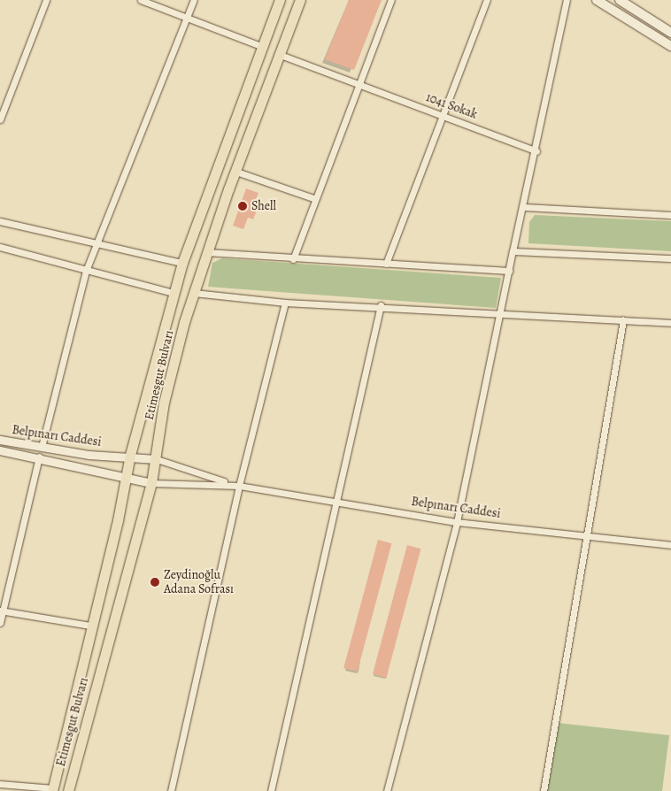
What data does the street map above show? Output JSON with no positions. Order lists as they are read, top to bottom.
{
  "streets": {
    "main road": ["Etimesgut Bulvarı"],
    "street": ["1041 Sokak", "Belpınarı Caddesi"]
  },
  "crossings": [
    ["1041 Sokak", "Etimesgut Bulvarı"],
    ["Etimesgut Bulvarı", "Belpınarı Caddesi"]
  ],
  "places": ["Shell", "Zeydinoğlu Adana Sofrası"]
}
